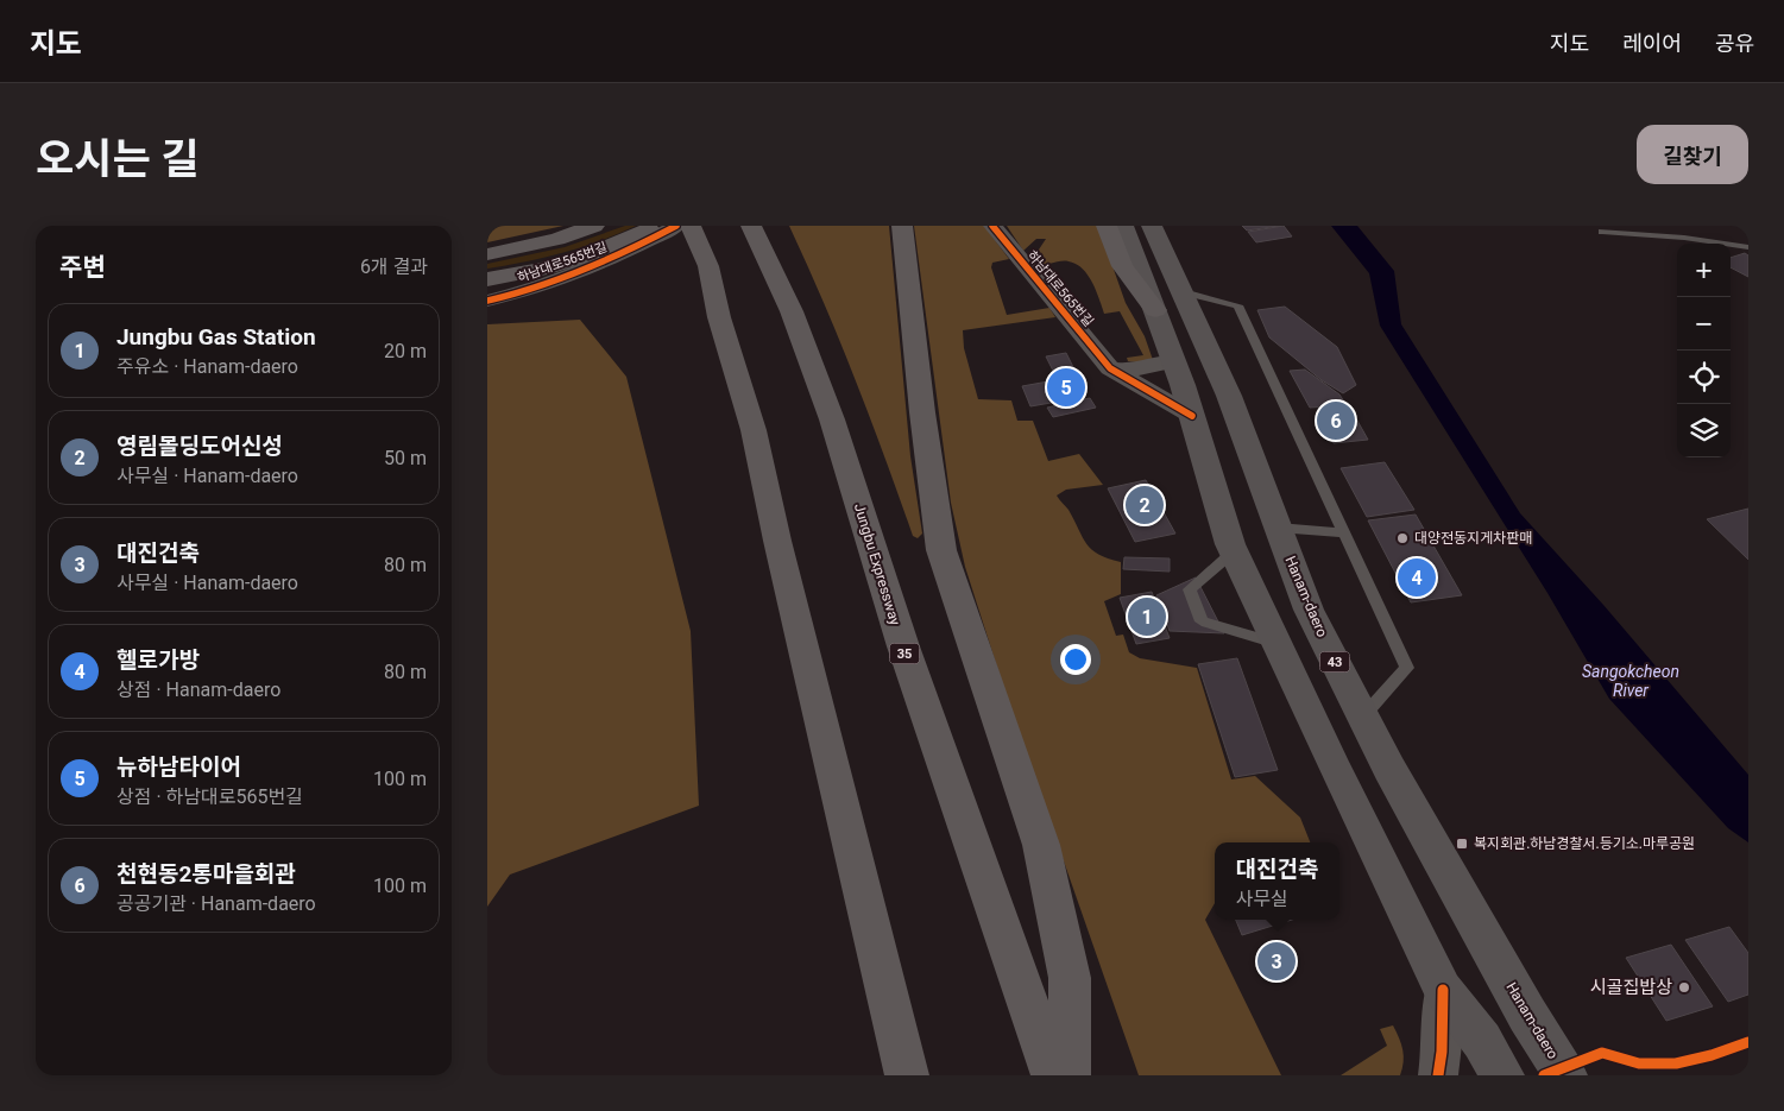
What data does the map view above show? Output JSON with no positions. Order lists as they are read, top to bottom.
{
  "streets": {
    "highway": ["Jungbu Expressway", "35"],
    "main road": ["Hanam-daero", "43"],
    "street": ["하남대로565번길"]
  },
  "water": ["Sangokcheon River"],
  "places": {
    "other": ["대양전동지게차판매", "시골집밥상"],
    "transit": ["복지회관.하남경찰서.등기소.마루공원"]
  },
  "page": {
    "header": "지도",
    "nav": ["지도", "레이어", "공유"],
    "title": "오시는 길",
    "buttons": "길찾기",
    "heading": ["주변", "6개 결과"],
    "map_buttons": ["+", "−"],
    "list": [
      {
        "mark": "1",
        "name": "Jungbu Gas Station",
        "note": "주유소 · Hanam-daero",
        "value": "20 m"
      },
      {
        "mark": "2",
        "name": "영림몰딩도어신성",
        "note": "사무실 · Hanam-daero",
        "value": "50 m"
      },
      {
        "mark": "3",
        "name": "대진건축",
        "note": "사무실 · Hanam-daero",
        "value": "80 m"
      },
      {
        "mark": "4",
        "name": "헬로가방",
        "note": "상점 · Hanam-daero",
        "value": "80 m"
      },
      {
        "mark": "5",
        "name": "뉴하남타이어",
        "note": "상점 · 하남대로565번길",
        "value": "100 m"
      },
      {
        "mark": "6",
        "name": "천현동2통마을회관",
        "note": "공공기관 · Hanam-daero",
        "value": "100 m"
      }
    ],
    "pins": [
      "5",
      "6",
      "2",
      "4",
      "1",
      "3"
    ],
    "popup": ["대진건축", "사무실"]
  }
}
